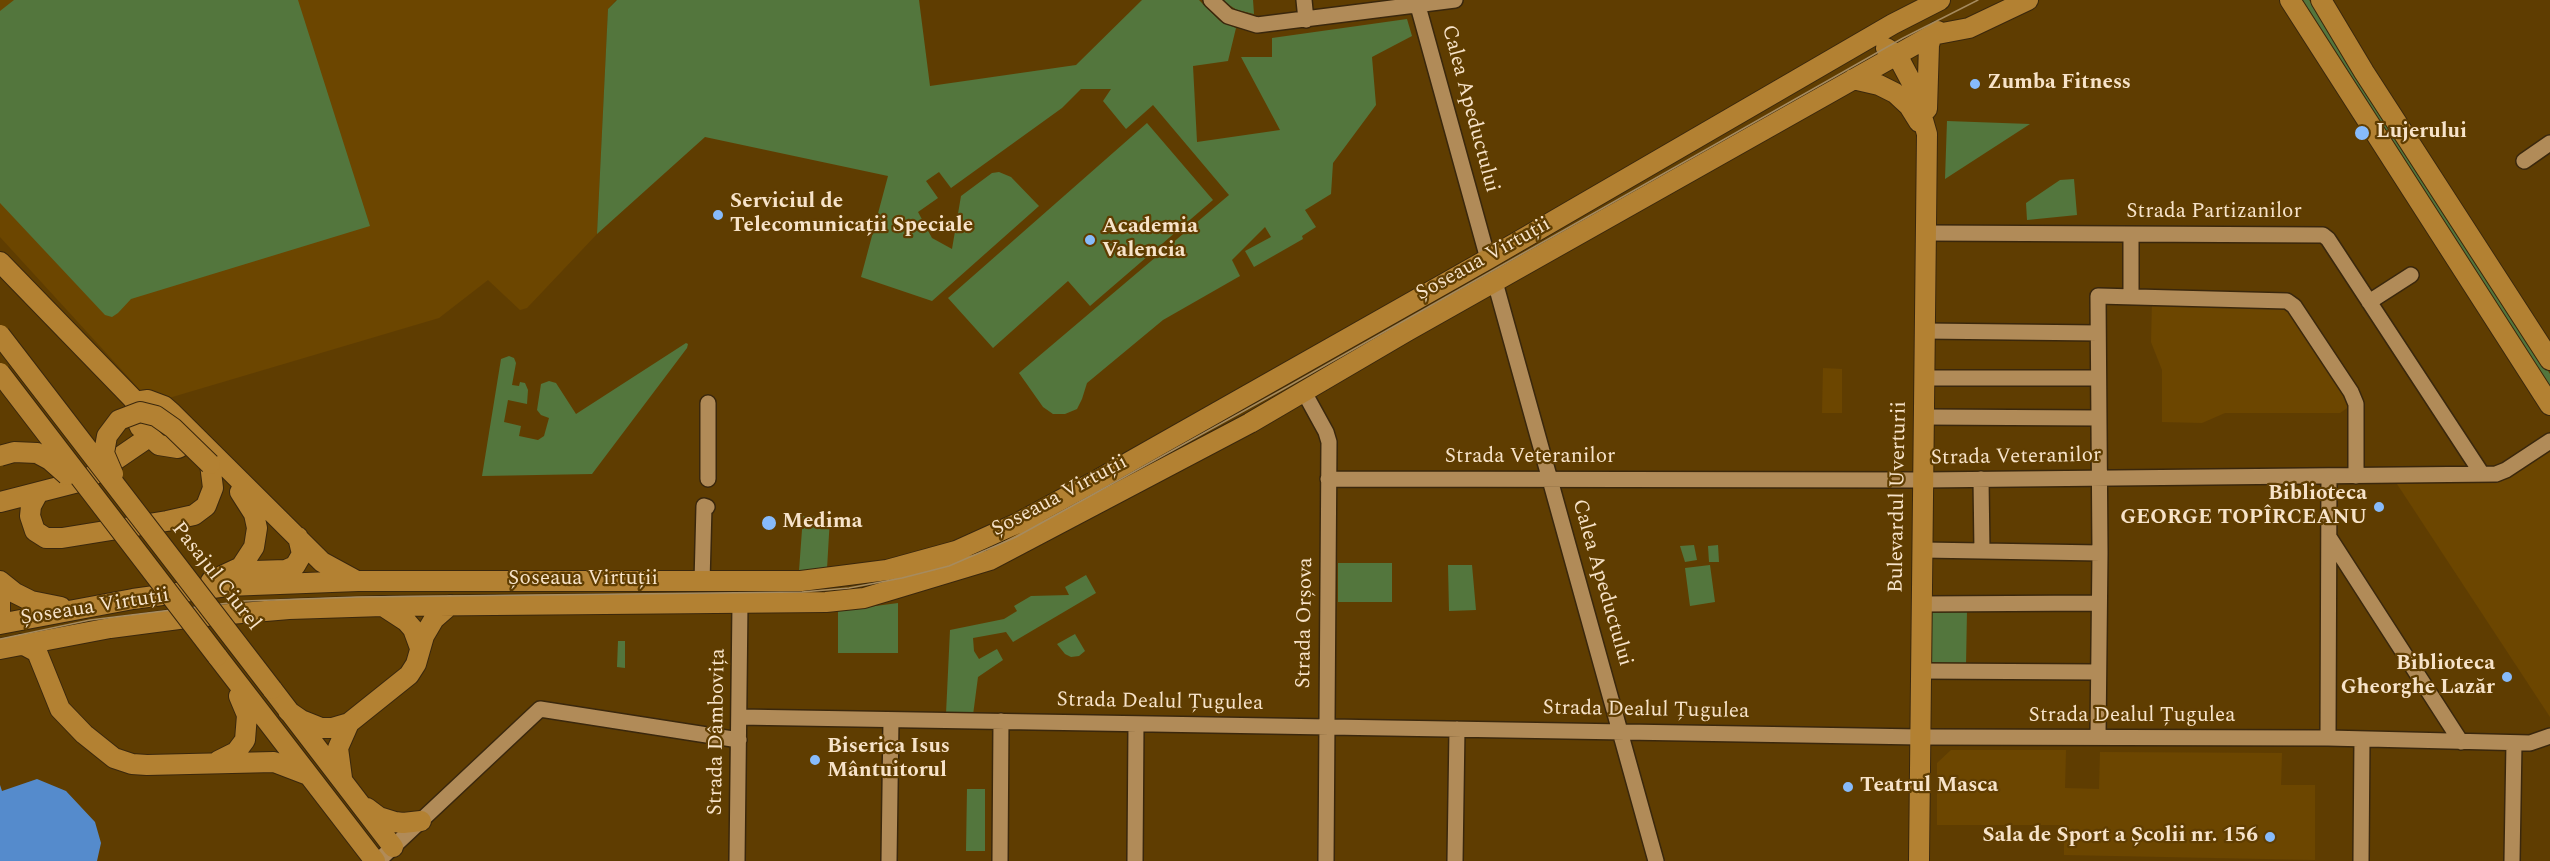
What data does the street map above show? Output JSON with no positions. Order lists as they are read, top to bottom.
{
  "streets": {
    "main road": ["Șoseaua Virtuții", "Bulevardul Uverturii", "Pasajul Ciurel"],
    "street": [
      "Calea Apeductului",
      "Strada Partizanilor",
      "Strada Veteranilor",
      "Strada Orșova",
      "Strada Dealul Țugulea",
      "Strada Dâmbovița"
    ]
  },
  "crossings": [
    ["Calea Apeductului", "Șoseaua Virtuții"],
    ["Calea Apeductului", "Strada Veteranilor"],
    ["Calea Apeductului", "Strada Dealul Țugulea"],
    ["Strada Partizanilor", "Strada Veteranilor"],
    ["Strada Partizanilor", "Bulevardul Uverturii"],
    ["Șoseaua Virtuții", "Bulevardul Uverturii"],
    ["Șoseaua Virtuții", "Strada Orșova"],
    ["Șoseaua Virtuții", "Strada Dâmbovița"],
    ["Strada Veteranilor", "Bulevardul Uverturii"],
    ["Strada Veteranilor", "Strada Orșova"],
    ["Bulevardul Uverturii", "Strada Dealul Țugulea"],
    ["Strada Orșova", "Strada Dealul Țugulea"],
    ["Strada Dealul Țugulea", "Strada Dâmbovița"]
  ],
  "places": [
    "Zumba Fitness",
    "Lujerului",
    "Serviciul de Telecomunicații Speciale",
    "Academia Valencia",
    "Biblioteca GEORGE TOPÎRCEANU",
    "Medima",
    "Biblioteca Gheorghe Lazăr",
    "Biserica Isus Mântuitorul",
    "Teatrul Masca",
    "Sala de Sport a Școlii nr. 156"
  ]
}
